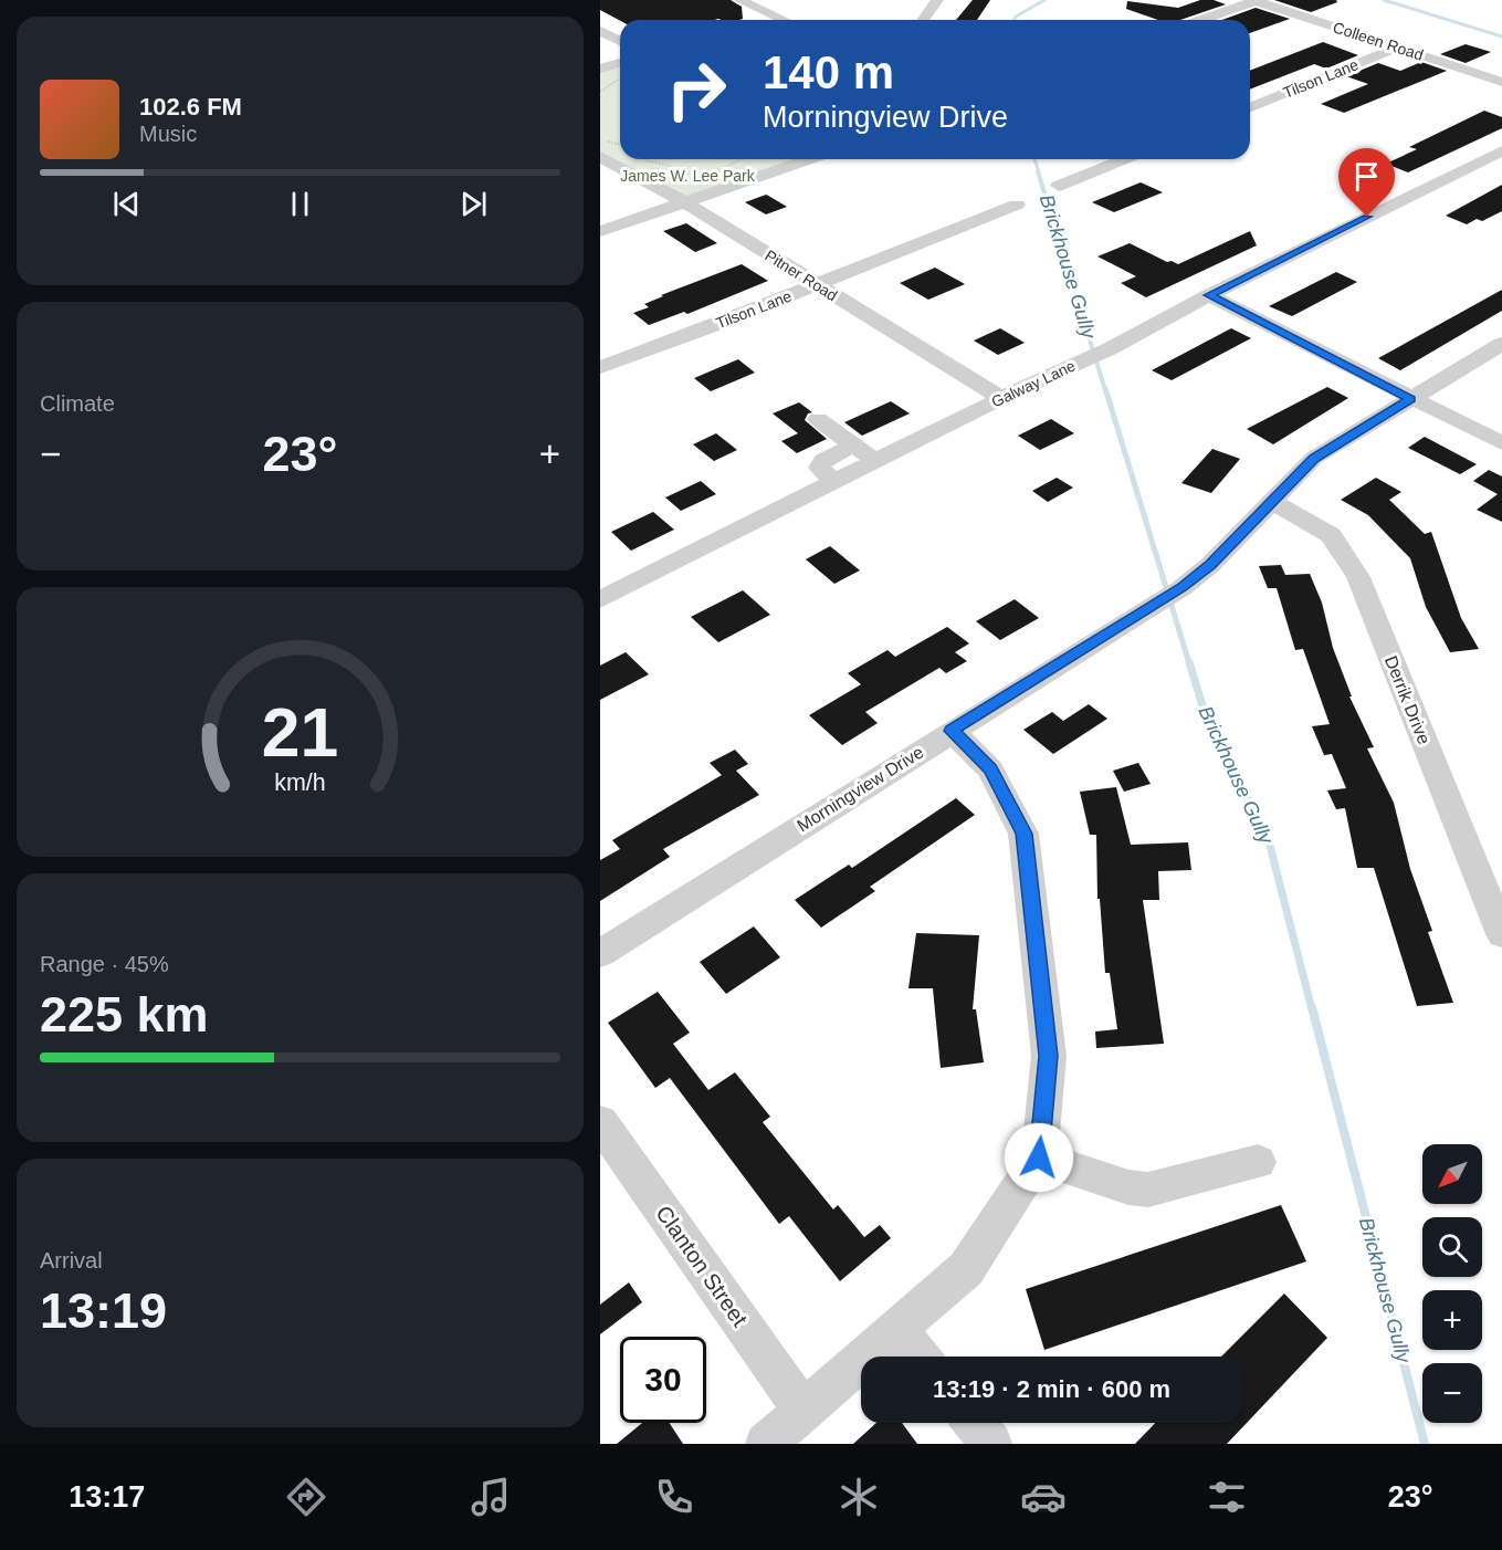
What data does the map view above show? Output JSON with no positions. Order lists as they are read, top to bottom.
{
  "streets": {
    "street": [
      "Colleen Road",
      "Tilson Lane",
      "Pitner Road",
      "Galway Lane",
      "Derrik Drive",
      "Morningview Drive",
      "Clanton Street"
    ]
  },
  "crossings": [
    ["Colleen Road", "Tilson Lane"],
    ["Tilson Lane", "Pitner Road"],
    ["Pitner Road", "Galway Lane"],
    ["Derrik Drive", "Morningview Drive"]
  ],
  "water": ["Brickhouse Gully"],
  "parks": ["James W. Lee Park"],
  "north": "bottom left",
  "page": {
    "turn": ["140 m", "Morningview Drive"],
    "song": ["102.6 FM", "Music"],
    "tile": [
      "Climate",
      ["Range · 45%", "225 km"],
      ["Arrival", "13:19"]
    ],
    "heat": ["−", "23°", "+"],
    "map_buttons": ["+", "−"],
    "limit": "30",
    "trip": "13:19 · 2 min · 600 m",
    "tabs": ["13:17", "23°"],
    "gauge": ["21", "km/h"]
  }
}
